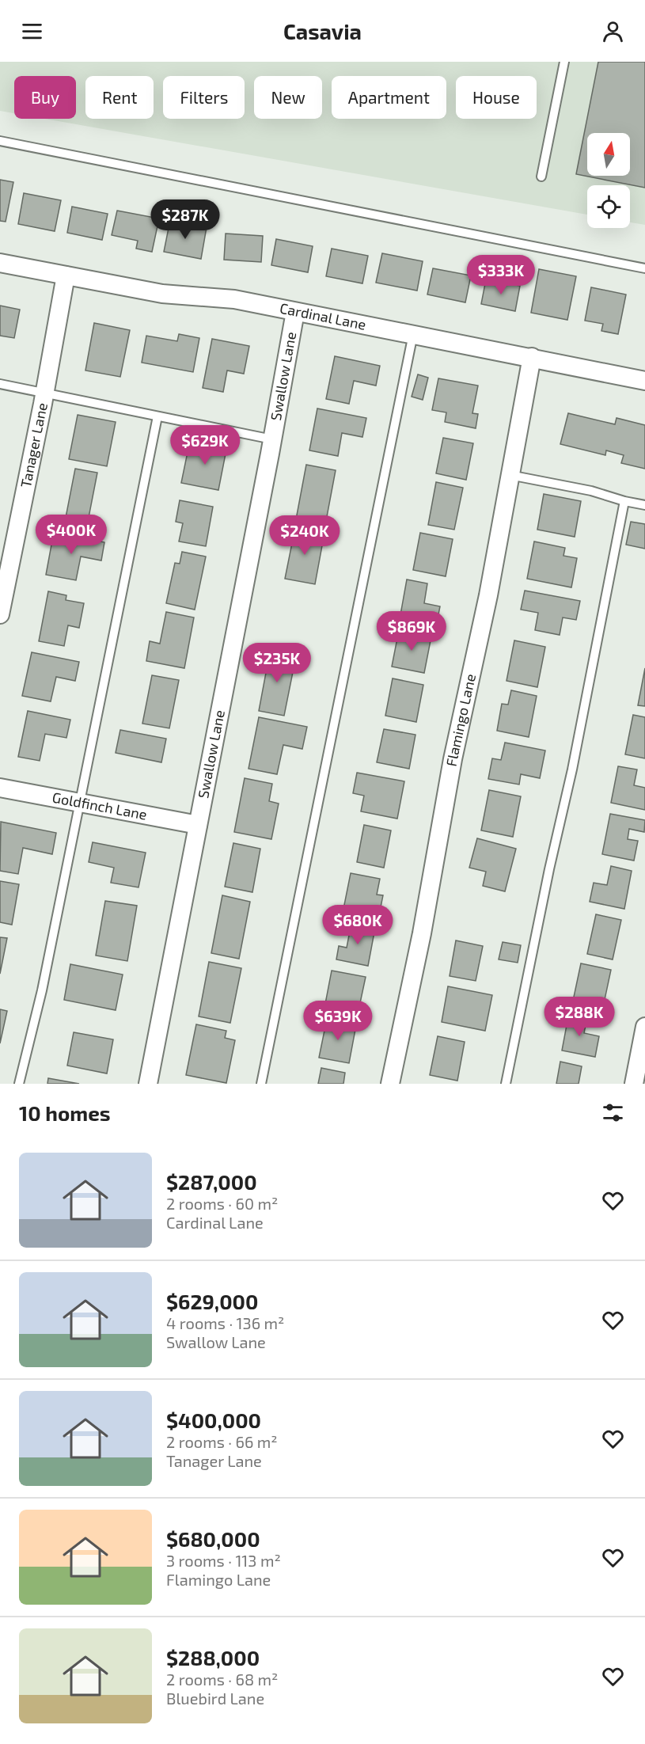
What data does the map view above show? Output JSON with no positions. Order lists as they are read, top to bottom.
{
  "streets": {
    "street": [
      "Cardinal Lane",
      "Swallow Lane",
      "Tanager Lane",
      "Flamingo Lane",
      "Goldfinch Lane"
    ]
  },
  "crossings": [
    ["Cardinal Lane", "Swallow Lane"],
    ["Cardinal Lane", "Tanager Lane"],
    ["Cardinal Lane", "Flamingo Lane"],
    ["Swallow Lane", "Goldfinch Lane"]
  ],
  "north": "top",
  "page": {
    "header": "Casavia",
    "chip": [
      "Buy",
      "Rent",
      "Filters",
      "New",
      "Apartment",
      "House"
    ],
    "price": [
      "$287K",
      "$333K",
      "$629K",
      "$400K",
      "$240K",
      "$869K",
      "$235K",
      "$680K",
      "$288K",
      "$639K"
    ],
    "heading": "10 homes",
    "list": [
      {
        "name": "$287,000",
        "note": "2 rooms · 60 m² · Cardinal Lane"
      },
      {
        "name": "$629,000",
        "note": "4 rooms · 136 m² · Swallow Lane"
      },
      {
        "name": "$400,000",
        "note": "2 rooms · 66 m² · Tanager Lane"
      },
      {
        "name": "$680,000",
        "note": "3 rooms · 113 m² · Flamingo Lane"
      },
      {
        "name": "$288,000",
        "note": "2 rooms · 68 m² · Bluebird Lane"
      }
    ]
  }
}
